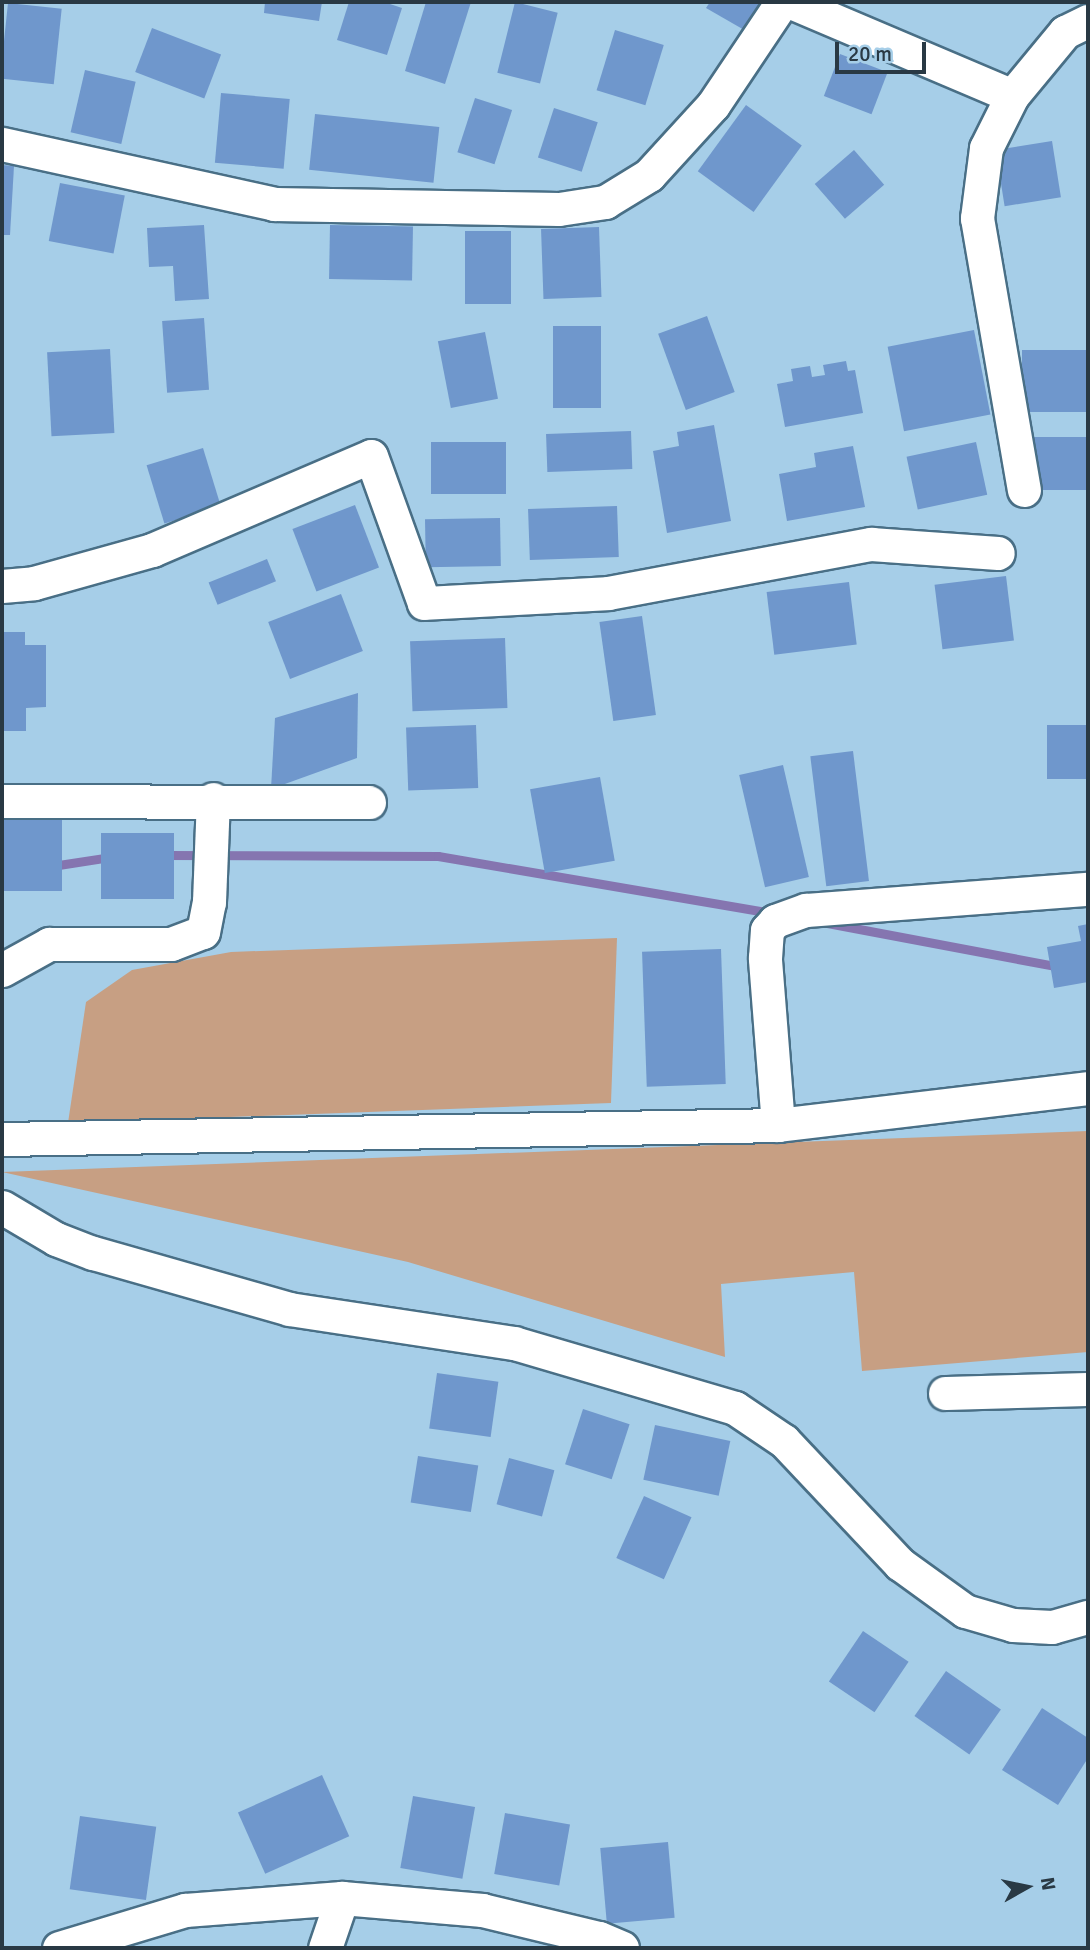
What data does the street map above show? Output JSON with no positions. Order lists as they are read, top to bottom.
{
  "scale_bar": "20 m",
  "north": "right"
}
